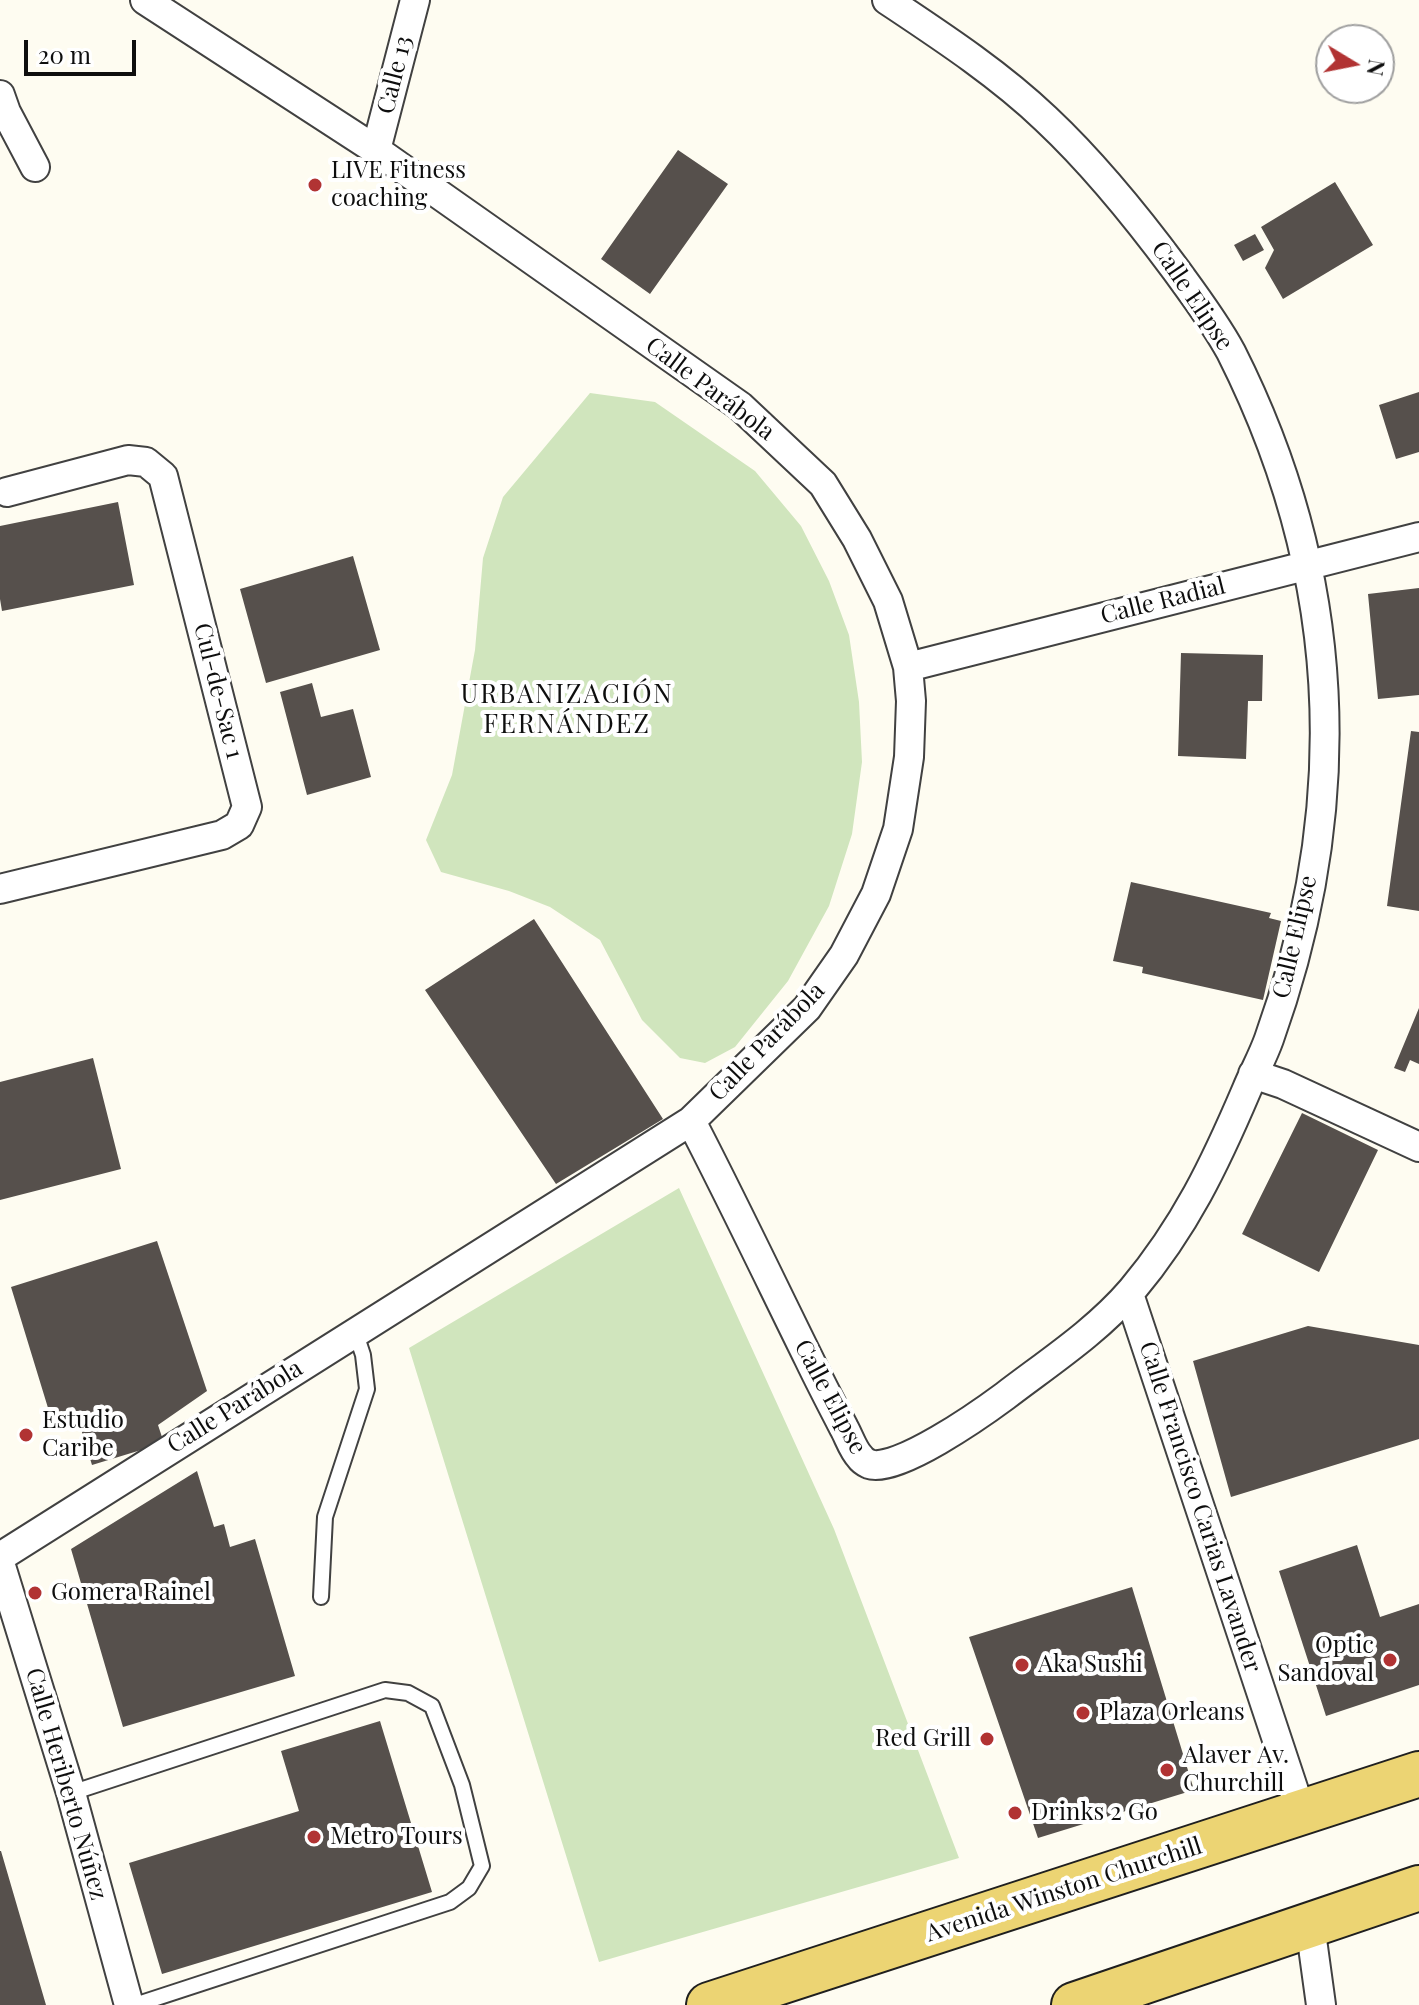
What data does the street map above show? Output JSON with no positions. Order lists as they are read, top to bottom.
{
  "streets": {
    "main road": ["Avenida Winston Churchill"],
    "street": [
      "Calle 13",
      "Calle Elipse",
      "Calle Parábola",
      "Calle Radial",
      "Cul-de-Sac 1",
      "Calle Francisco Carias Lavander",
      "Calle Heriberto Núñez"
    ]
  },
  "crossings": [
    ["Calle 13", "Calle Parábola"],
    ["Calle Elipse", "Calle Parábola"],
    ["Calle Elipse", "Calle Radial"],
    ["Calle Elipse", "Calle Francisco Carias Lavander"],
    ["Calle Parábola", "Calle Radial"],
    ["Calle Francisco Carias Lavander", "Avenida Winston Churchill"]
  ],
  "districts": ["URBANIZACIÓN FERNÁNDEZ"],
  "places": [
    "LIVE Fitness coaching",
    "Estudio Caribe",
    "Gomera Rainel",
    "Optic Sandoval",
    "Aka Sushi",
    "Plaza Orleans",
    "Red Grill",
    "Alaver Av. Churchill",
    "Drinks 2 Go",
    "Metro Tours"
  ],
  "scale_bar": "20 m",
  "north": "right"
}
